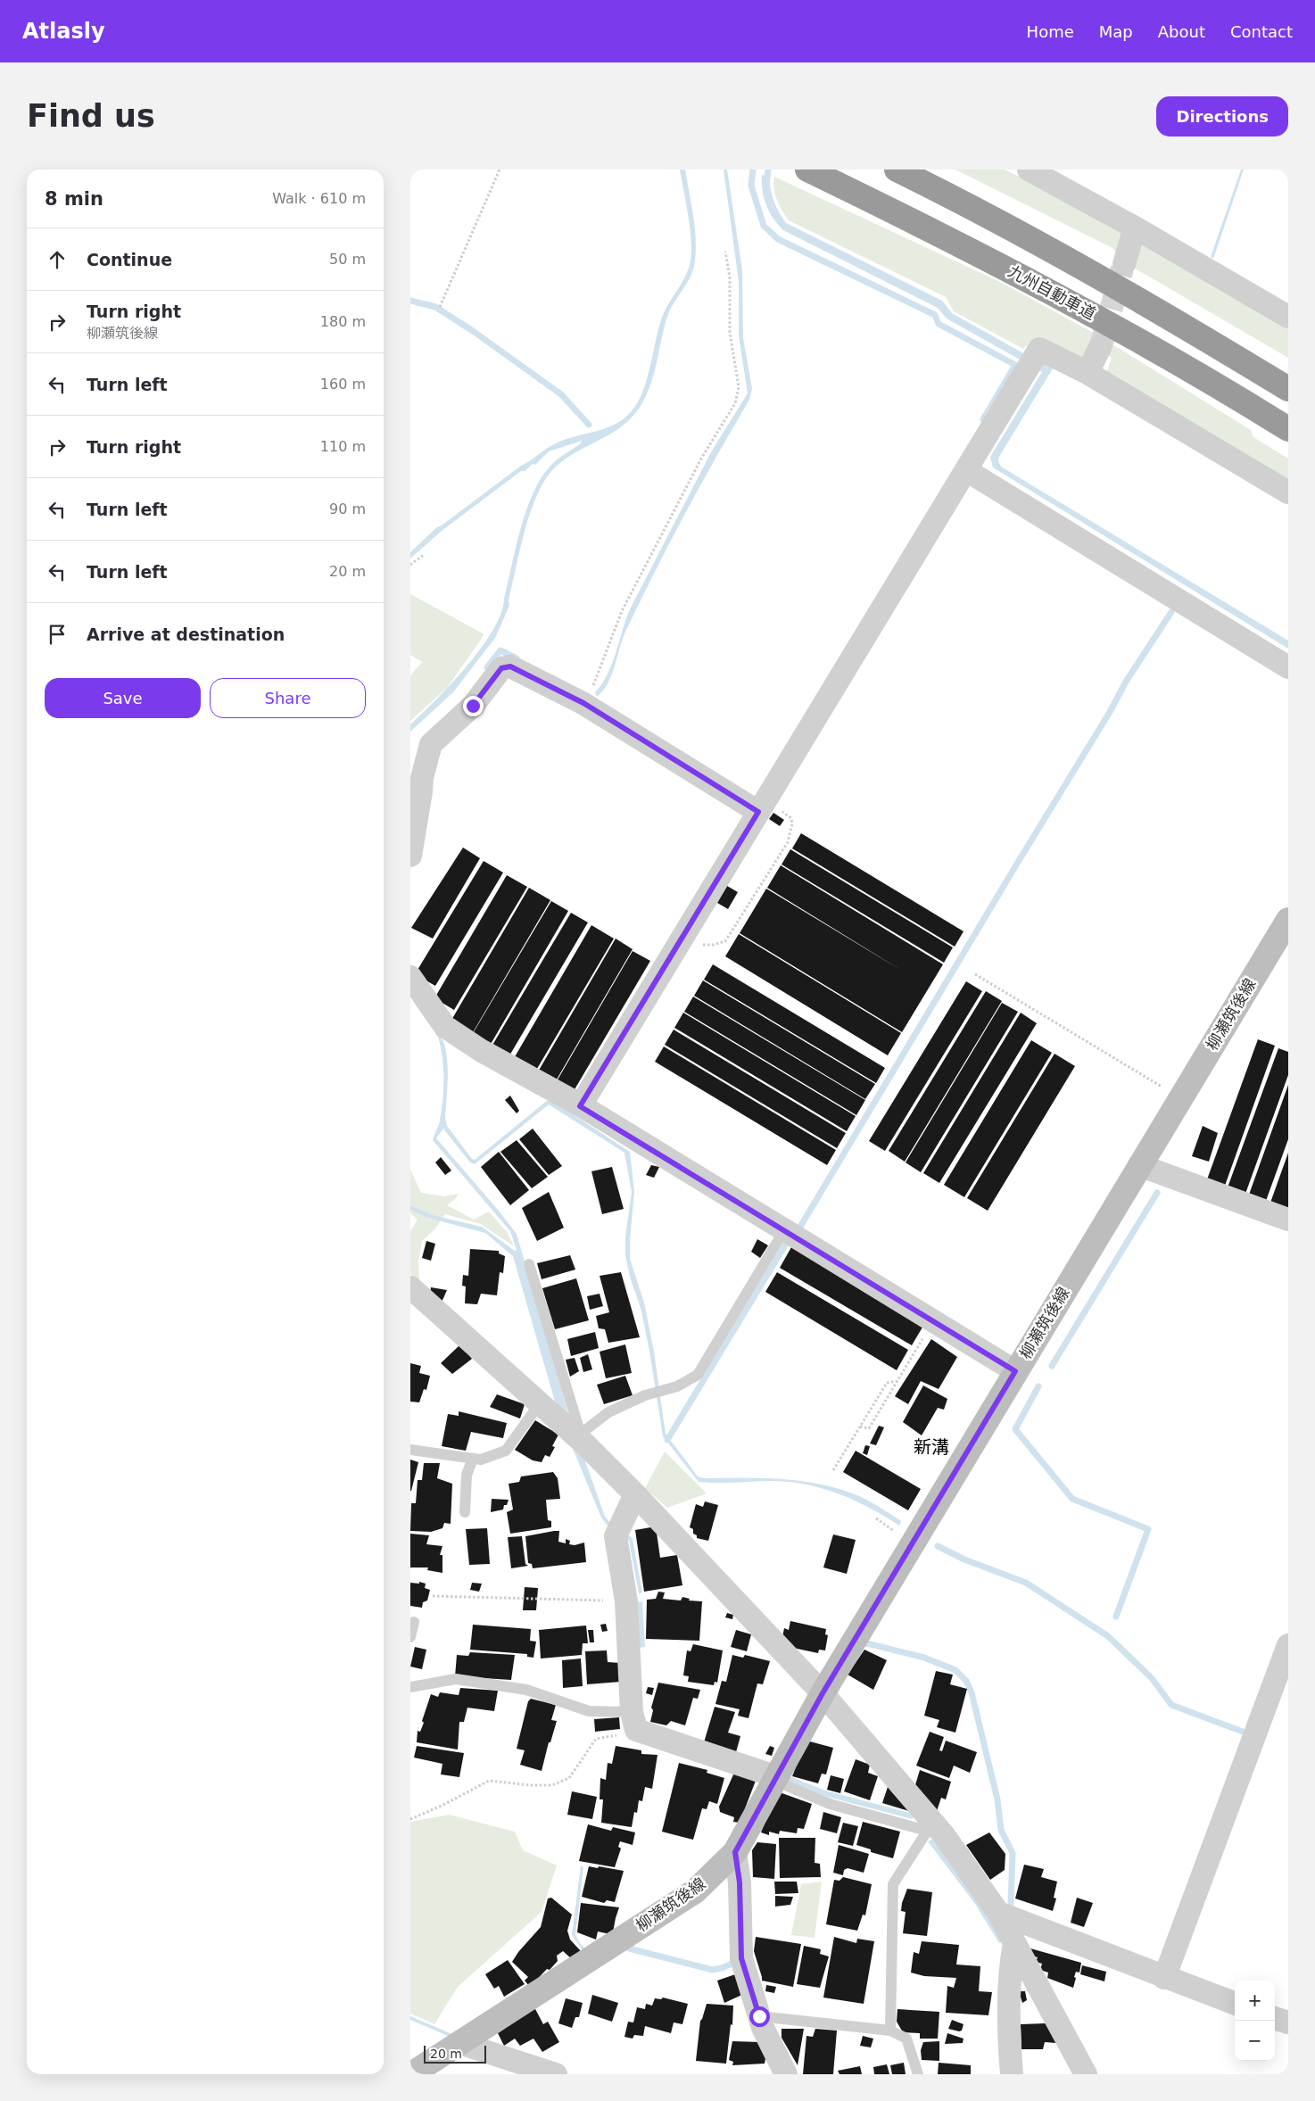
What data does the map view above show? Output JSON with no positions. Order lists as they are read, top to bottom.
{
  "streets": {
    "highway": ["九州自動車道"],
    "main road": ["柳瀬筑後線"]
  },
  "districts": ["新溝"],
  "scale_bar": "20 m",
  "page": {
    "header": "Atlasly",
    "nav": [
      "Home",
      "Map",
      "About",
      "Contact"
    ],
    "buttons": [
      "Directions",
      ["Save", "Share"]
    ],
    "title": "Find us",
    "heading": ["8 min", "Walk · 610 m"],
    "list": [
      ["Continue", "50 m"],
      ["Turn right", "柳瀬筑後線", "180 m"],
      ["Turn left", "160 m"],
      ["Turn right", "110 m"],
      ["Turn left", "90 m"],
      ["Turn left", "20 m"],
      "Arrive at destination"
    ],
    "map_buttons": ["+", "−"],
    "scale": "20 m"
  }
}
